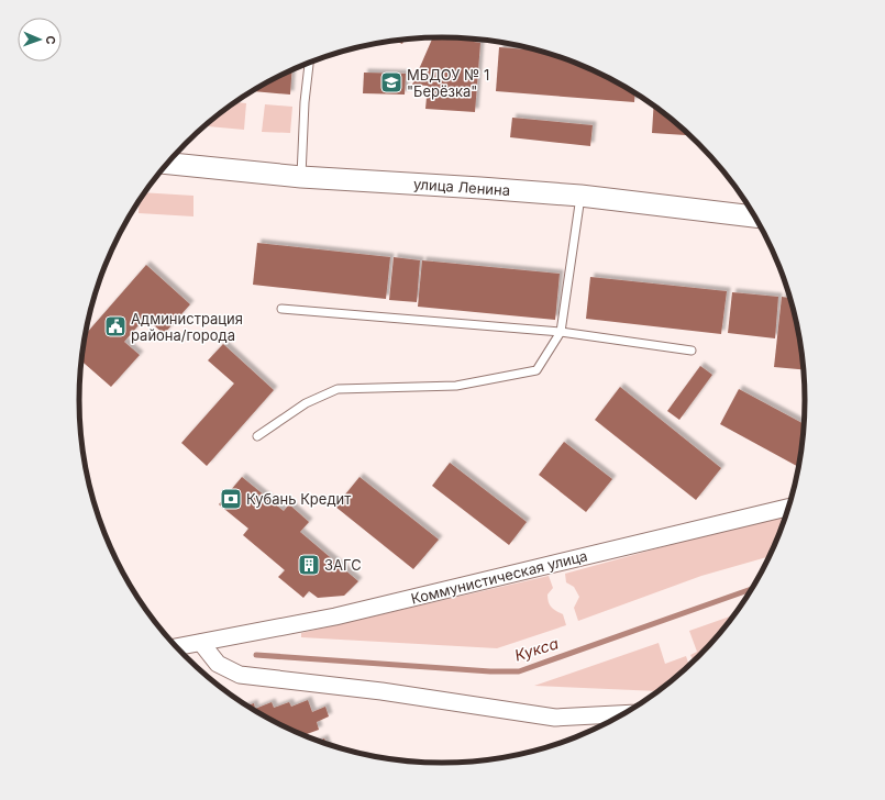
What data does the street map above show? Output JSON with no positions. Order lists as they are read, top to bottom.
{
  "streets": {
    "street": ["улица Ленина", "Коммунистическая улица"]
  },
  "water": ["Кукса"],
  "places": {
    "school or university": ["МБДОУ № 1 \"Берёзка\""],
    "public building": ["Администрация района/города"],
    "bank": ["Кубань Кредит"],
    "building": ["ЗАГС"]
  },
  "north": "right"
}
